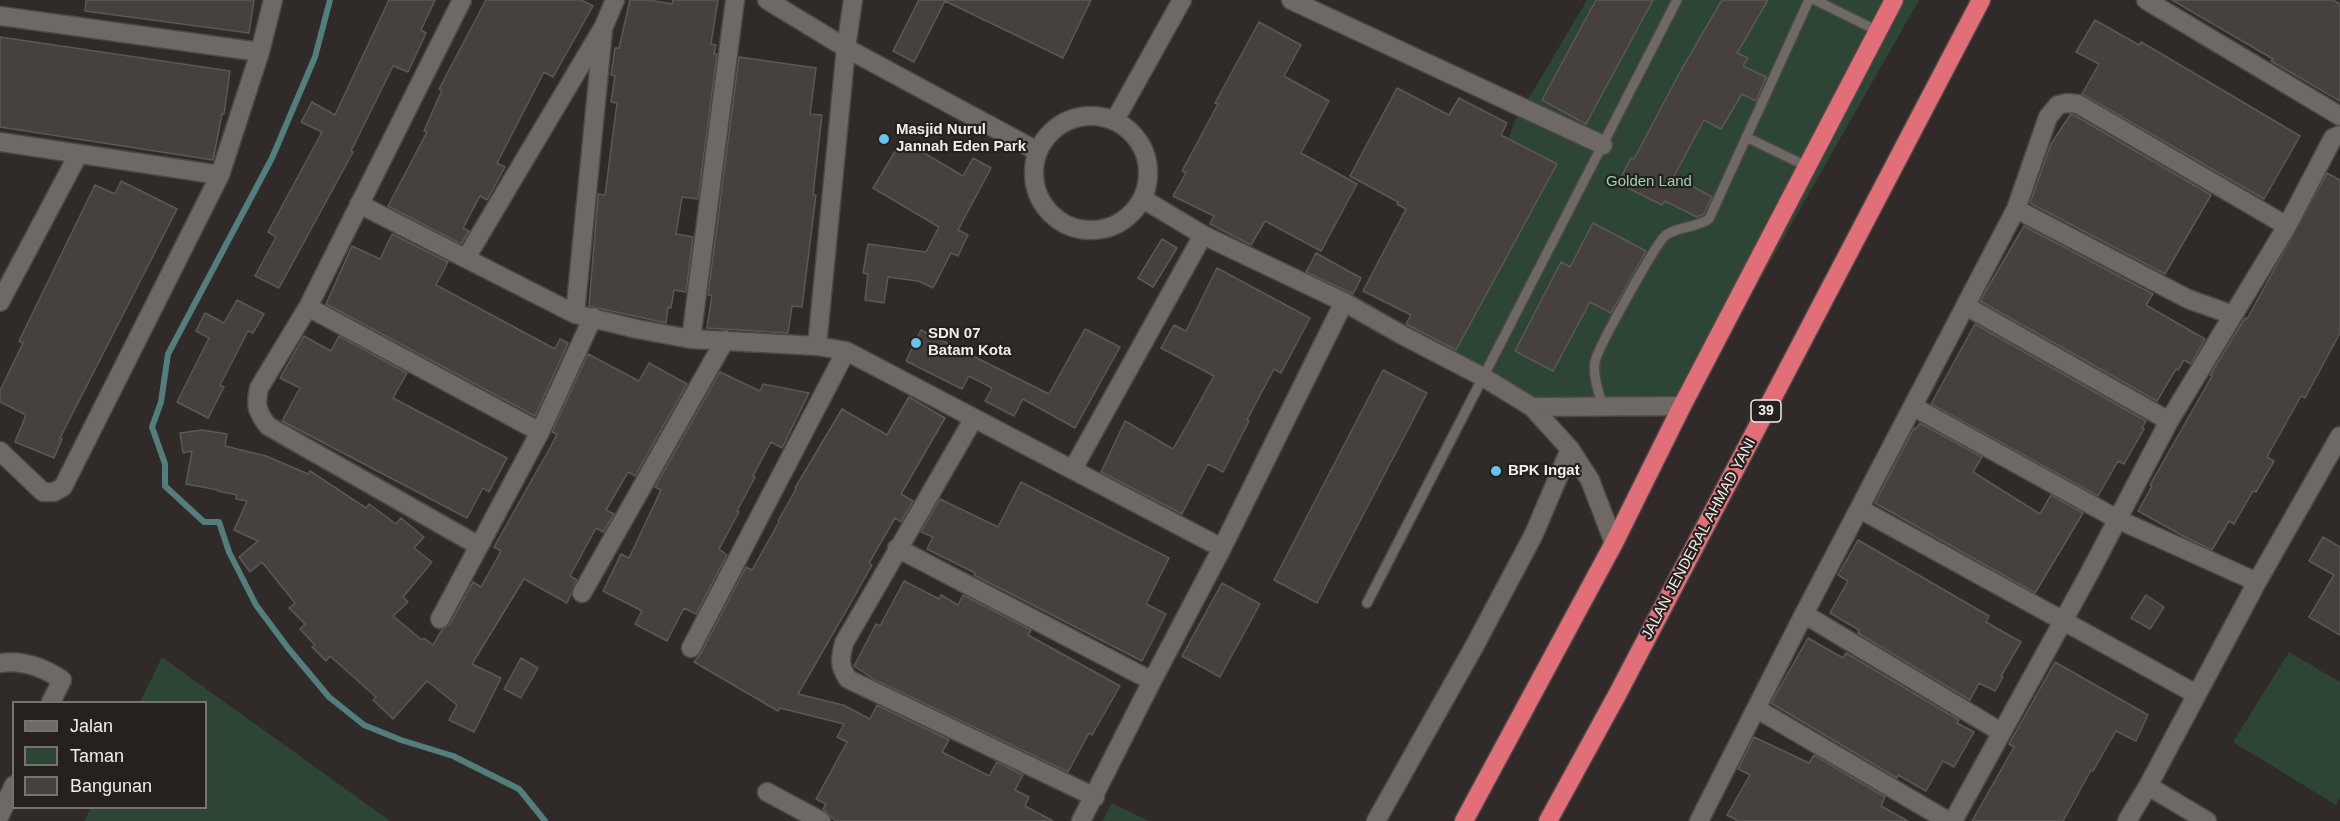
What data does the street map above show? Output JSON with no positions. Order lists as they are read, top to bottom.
{
  "streets": {
    "highway": ["39", "JALAN JENDERAL AHMAD YANI"]
  },
  "parks": ["Golden Land"],
  "places": ["Masjid Nurul Jannah Eden Park", "SDN 07 Batam Kota", "BPK Ingat"],
  "legend": ["Jalan", "Taman", "Bangunan"]
}
